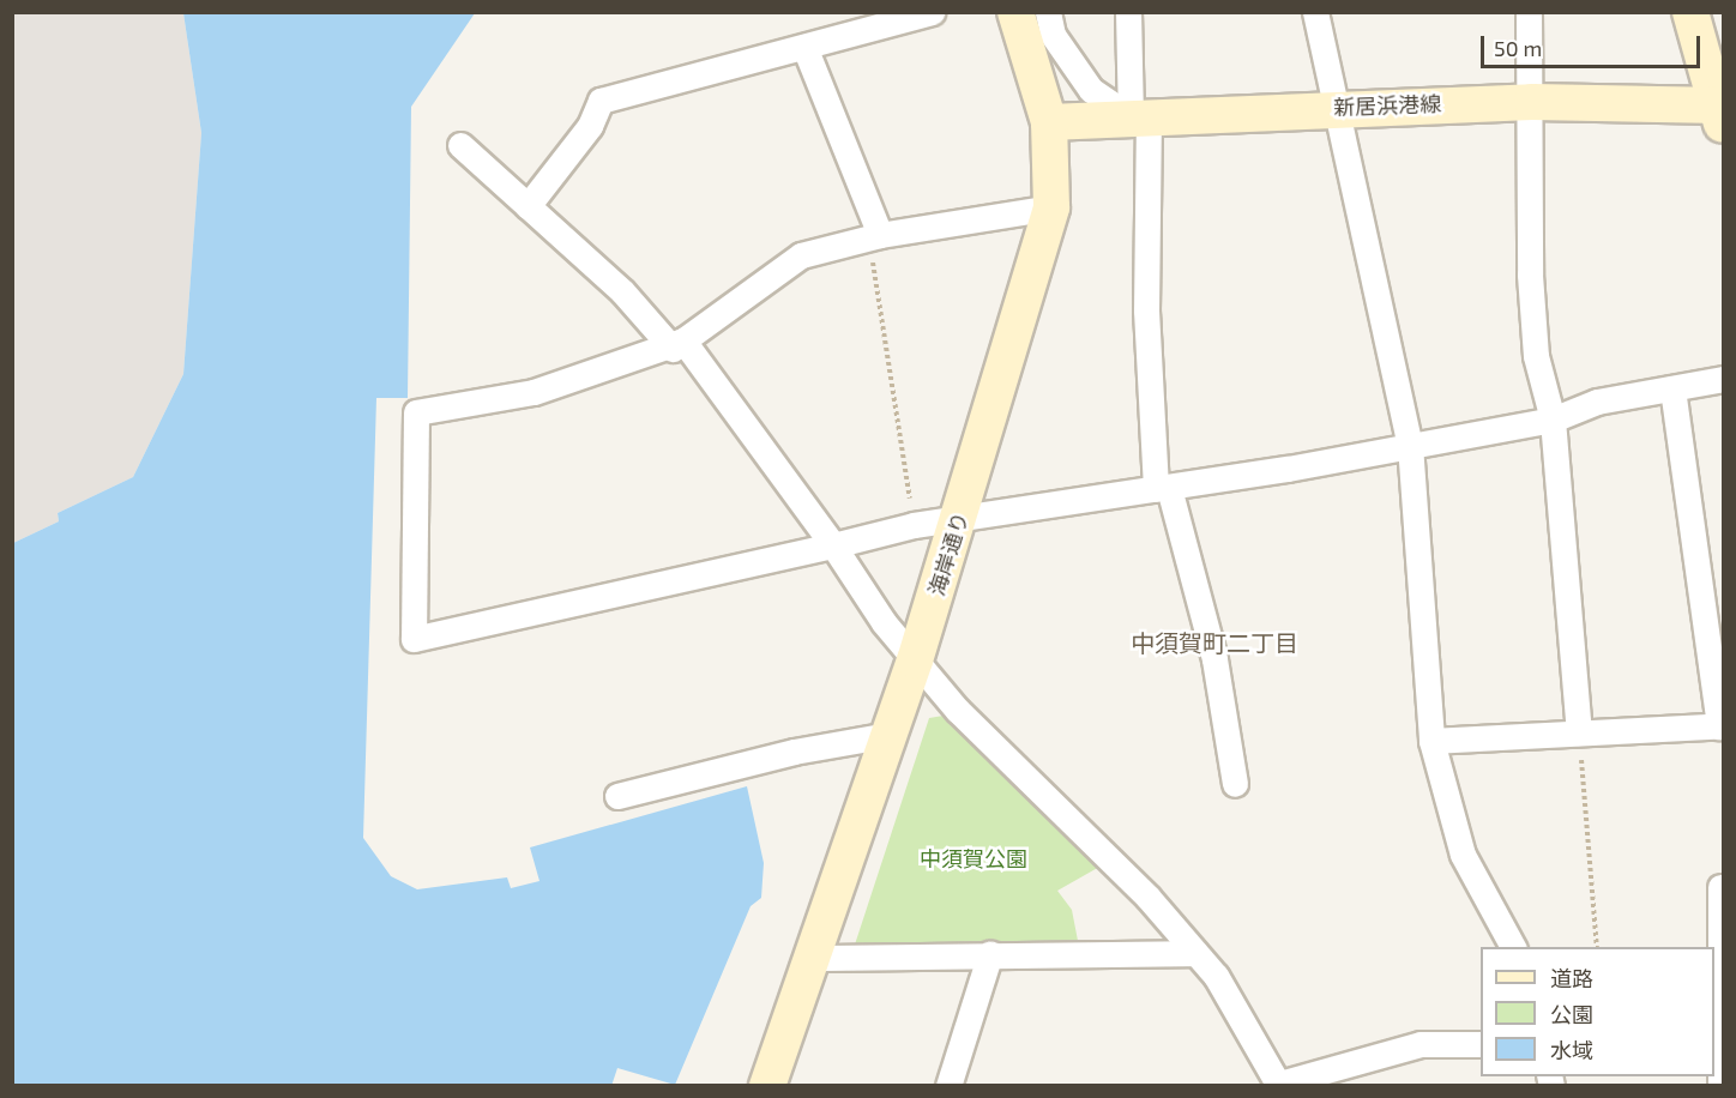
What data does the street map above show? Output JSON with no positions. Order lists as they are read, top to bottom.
{
  "streets": {
    "street": ["新居浜港線", "海岸通り"]
  },
  "crossings": [
    ["新居浜港線", "海岸通り"]
  ],
  "districts": ["中須賀町二丁目"],
  "parks": ["中須賀公園"],
  "legend": ["道路", "公園", "水域"],
  "scale_bar": "50 m"
}
